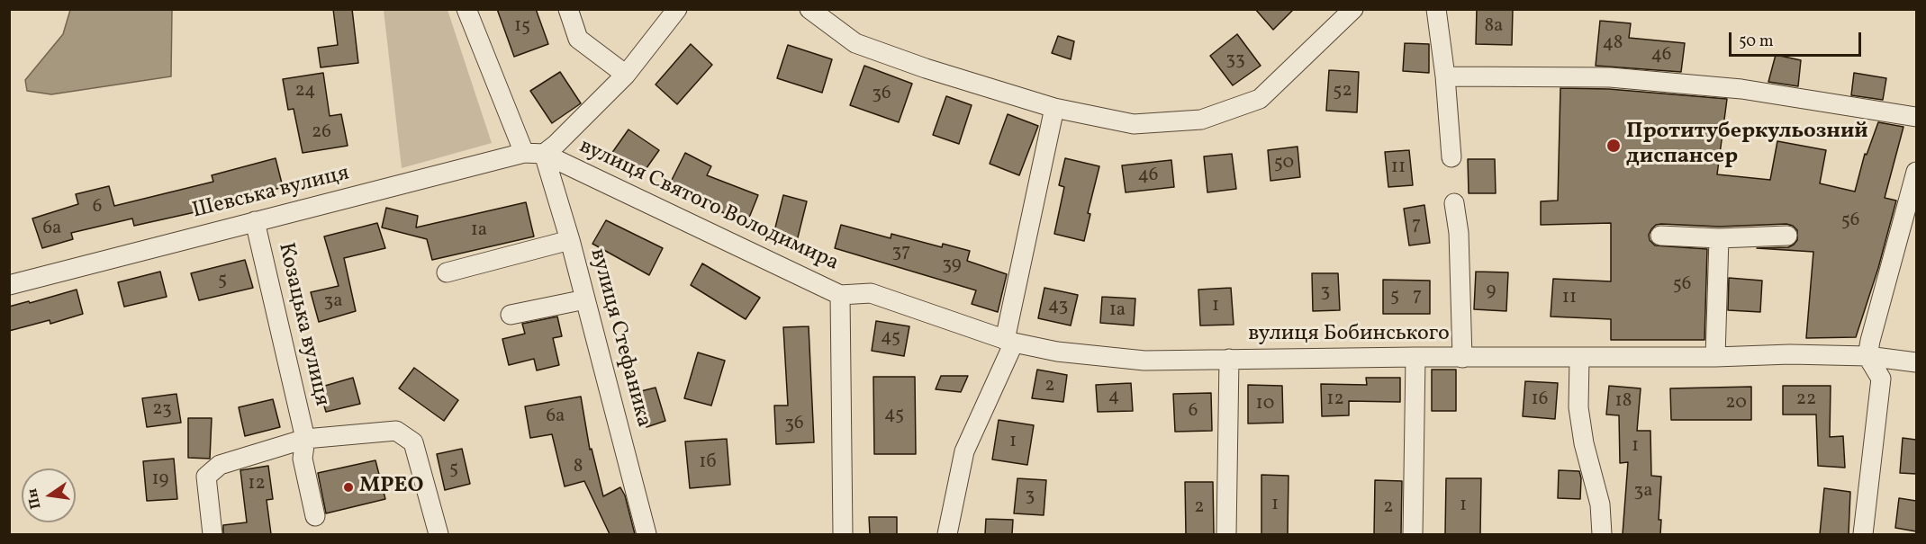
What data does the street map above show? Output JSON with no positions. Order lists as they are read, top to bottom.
{
  "streets": {
    "street": [
      "Шевська вулиця",
      "вулиця Святого Володимира",
      "Козацька вулиця",
      "вулиця Бобинського",
      "вулиця Стефаника"
    ]
  },
  "crossings": [
    ["Шевська вулиця", "вулиця Святого Володимира"],
    ["Шевська вулиця", "Козацька вулиця"],
    ["Шевська вулиця", "вулиця Стефаника"],
    ["вулиця Святого Володимира", "вулиця Бобинського"],
    ["вулиця Святого Володимира", "вулиця Стефаника"]
  ],
  "places": ["Протитуберкульозний диспансер", "МРЕО"],
  "house_numbers": [
    "15",
    "8а",
    "48",
    "46",
    "33",
    "24",
    "52",
    "36",
    "26",
    "50",
    "11",
    "46",
    "6",
    "56",
    "7",
    "6а",
    "1а",
    "37",
    "39",
    "5",
    "56",
    "9",
    "3",
    "5",
    "7",
    "11",
    "3а",
    "43",
    "1",
    "1а",
    "45",
    "2",
    "4",
    "12",
    "16",
    "22",
    "18",
    "20",
    "10",
    "23",
    "6",
    "45",
    "6а",
    "36",
    "1",
    "1",
    "1б",
    "8",
    "5",
    "19",
    "12",
    "3а",
    "3",
    "1",
    "1",
    "2",
    "2"
  ],
  "scale_bar": "50 m",
  "north": "left"
}
